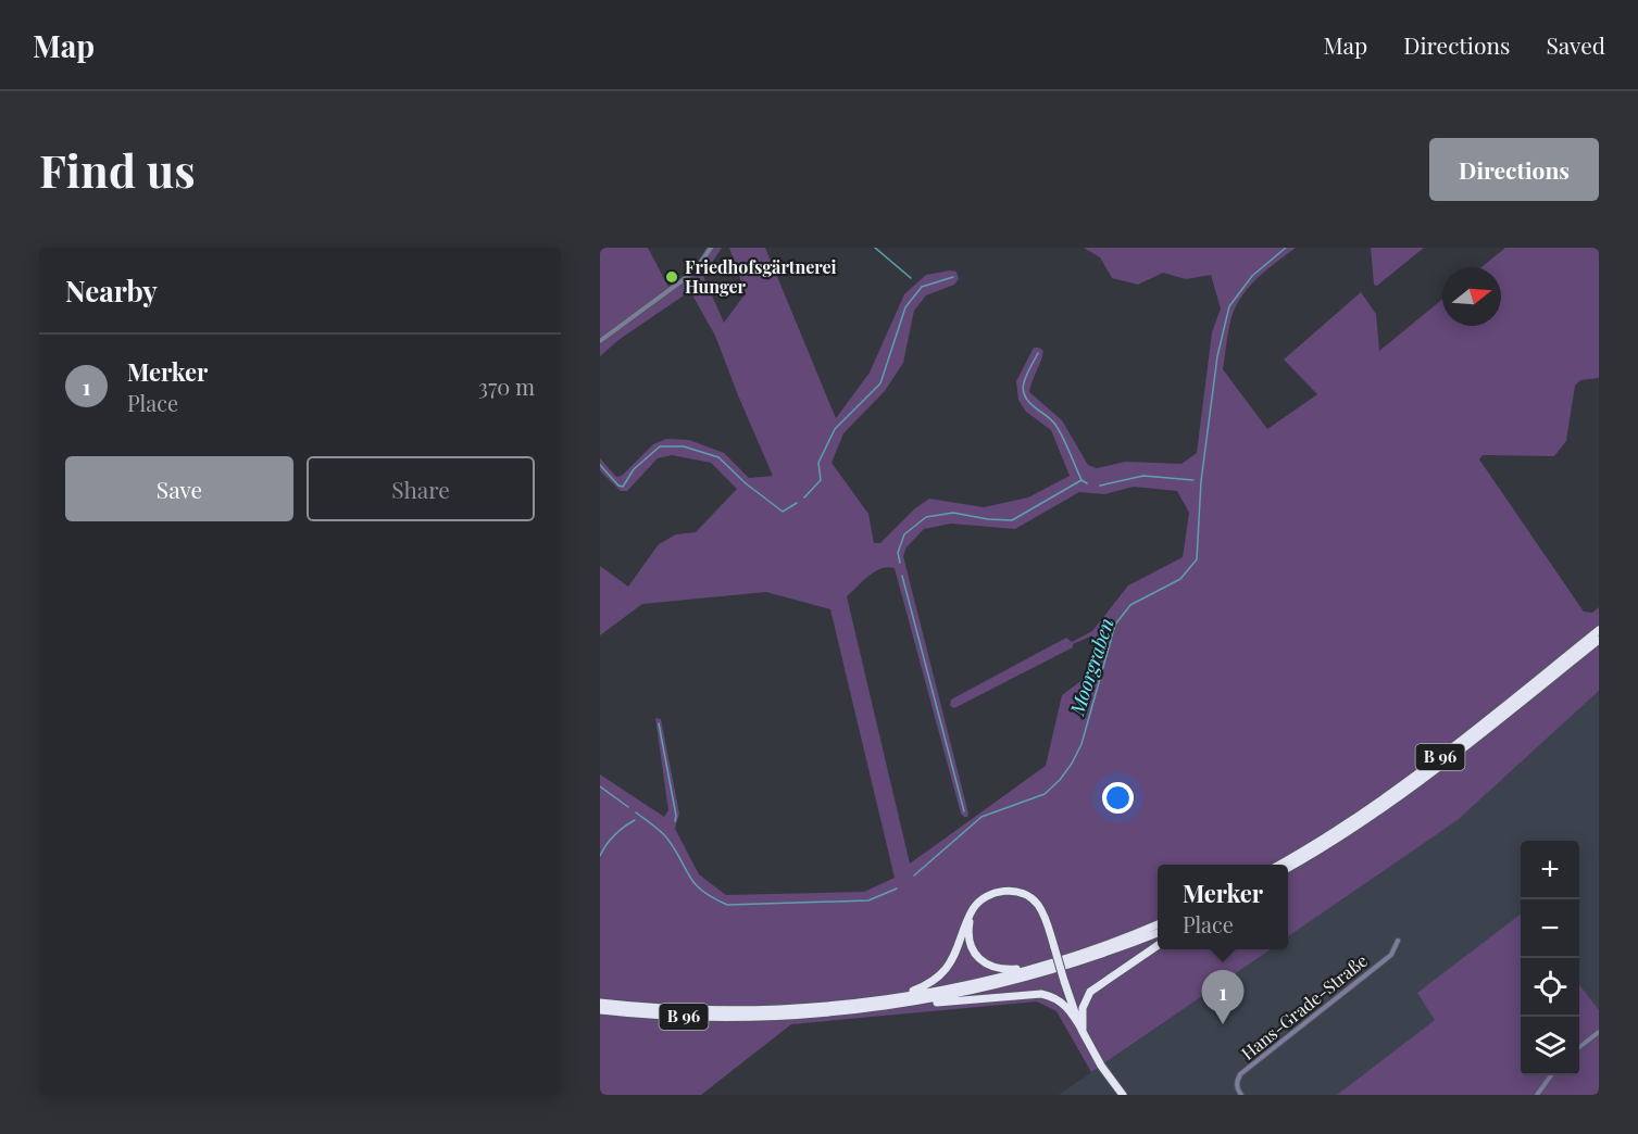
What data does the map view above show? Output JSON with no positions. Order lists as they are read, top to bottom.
{
  "streets": {
    "highway": ["B 96"],
    "street": ["Hans-Grade-Straße"]
  },
  "water": ["Moorgraben"],
  "places": ["Friedhofsgärtnerei Hunger"],
  "north": "right",
  "page": {
    "header": "Map",
    "nav": ["Map", "Directions", "Saved"],
    "buttons": [
      "Directions",
      ["Save", "Share"]
    ],
    "title": "Find us",
    "heading": "Nearby",
    "list": [
      {
        "mark": "1",
        "name": "Merker",
        "note": "Place",
        "value": "370 m"
      }
    ],
    "map_buttons": ["+", "−"],
    "popup": ["Merker", "Place"],
    "pins": "1"
  }
}
